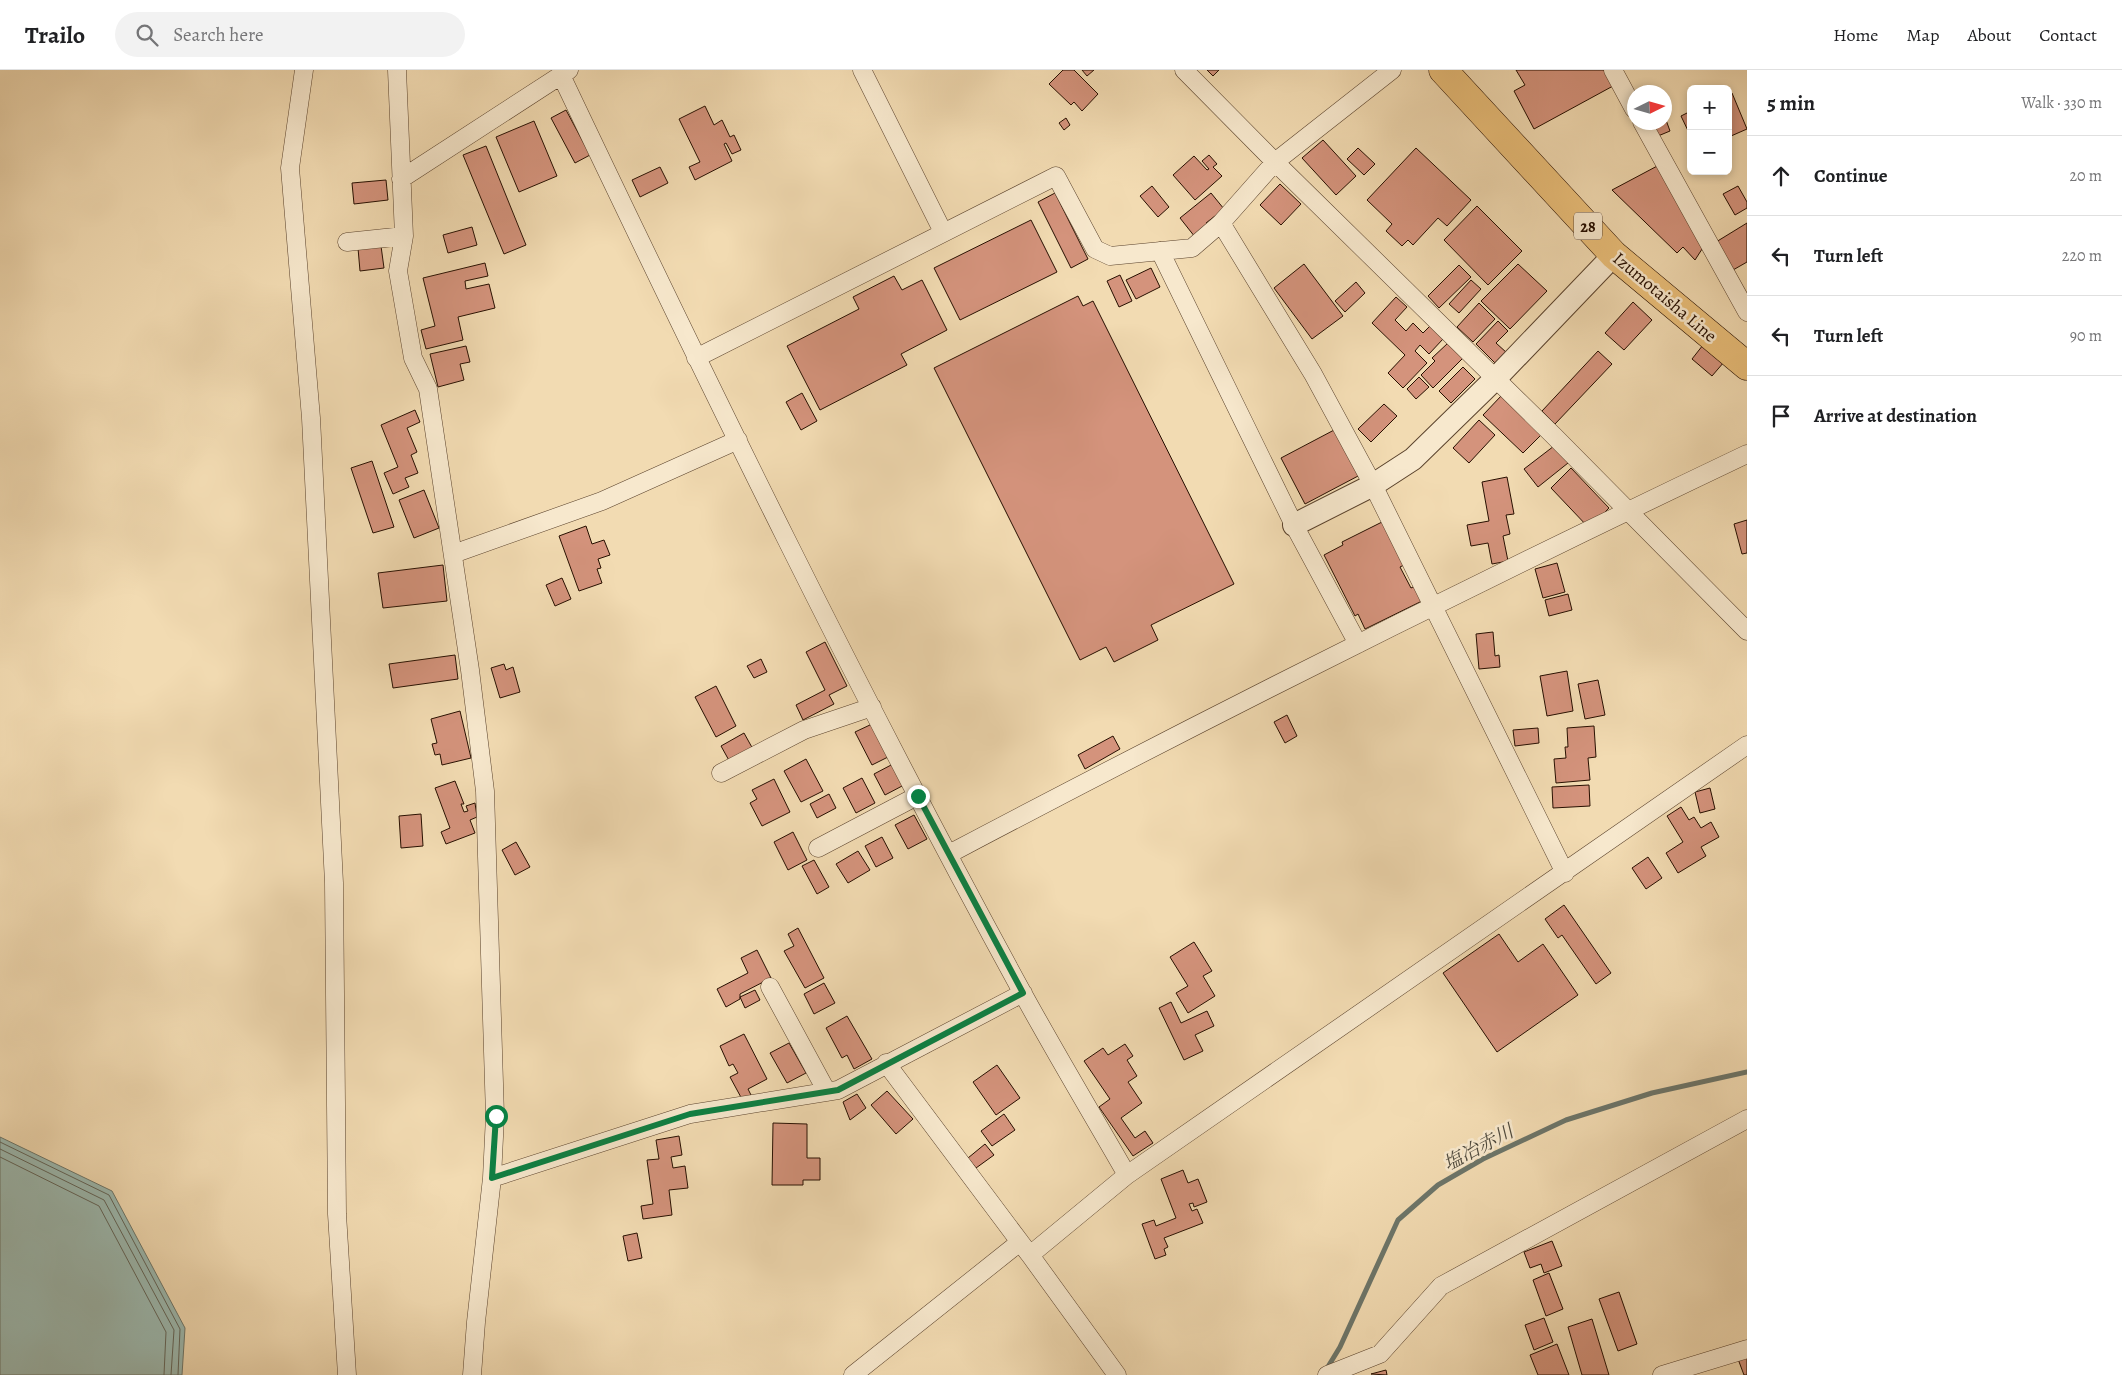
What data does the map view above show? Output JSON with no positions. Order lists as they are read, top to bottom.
{
  "streets": {
    "main road": ["28", "Izumotaisha Line"]
  },
  "water": ["塩冶赤川"],
  "north": "right",
  "page": {
    "header": "Trailo",
    "search": "Search here",
    "nav": [
      "Home",
      "Map",
      "About",
      "Contact"
    ],
    "heading": ["5 min", "Walk · 330 m"],
    "map_buttons": ["+", "−"],
    "list": [
      ["Continue", "20 m"],
      ["Turn left", "220 m"],
      ["Turn left", "90 m"],
      "Arrive at destination"
    ]
  }
}
